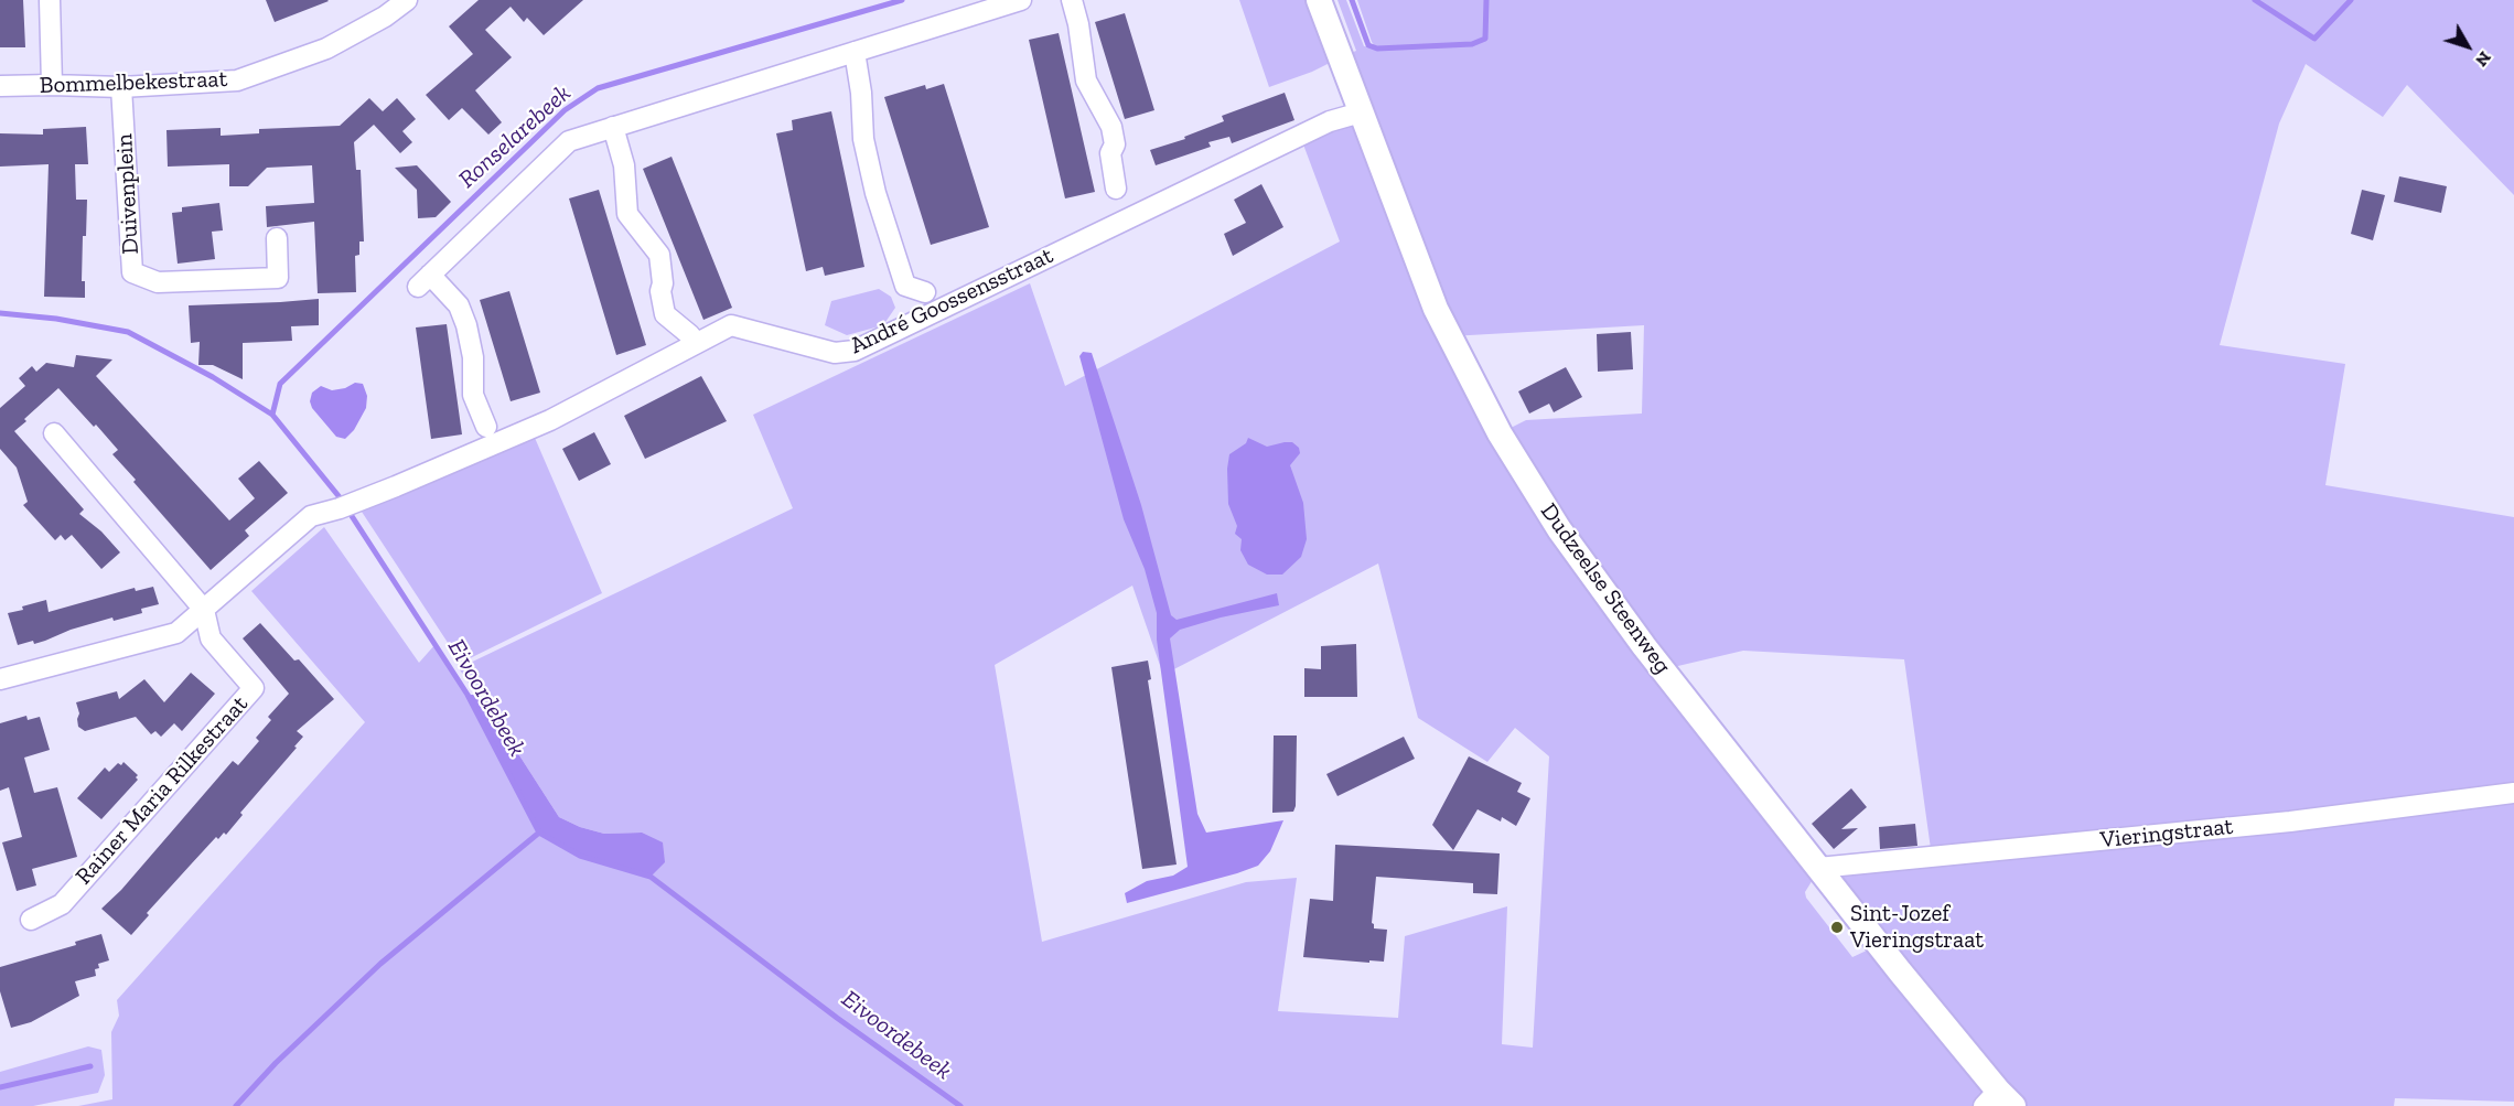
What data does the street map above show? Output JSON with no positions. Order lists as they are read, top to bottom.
{
  "streets": {
    "main road": ["Dudzeelse Steenweg"],
    "street": [
      "Bommelbekestraat",
      "Duivenplein",
      "André Goossensstraat",
      "Rainer Maria Rilkestraat",
      "Vieringstraat"
    ]
  },
  "crossings": [
    ["Bommelbekestraat", "Duivenplein"],
    ["André Goossensstraat", "Dudzeelse Steenweg"],
    ["André Goossensstraat", "Rainer Maria Rilkestraat"],
    ["Dudzeelse Steenweg", "Vieringstraat"]
  ],
  "water": ["Ronselarebeek", "Eivoordebeek"],
  "places": ["Sint-Jozef Vieringstraat"],
  "north": "bottom right"
}
